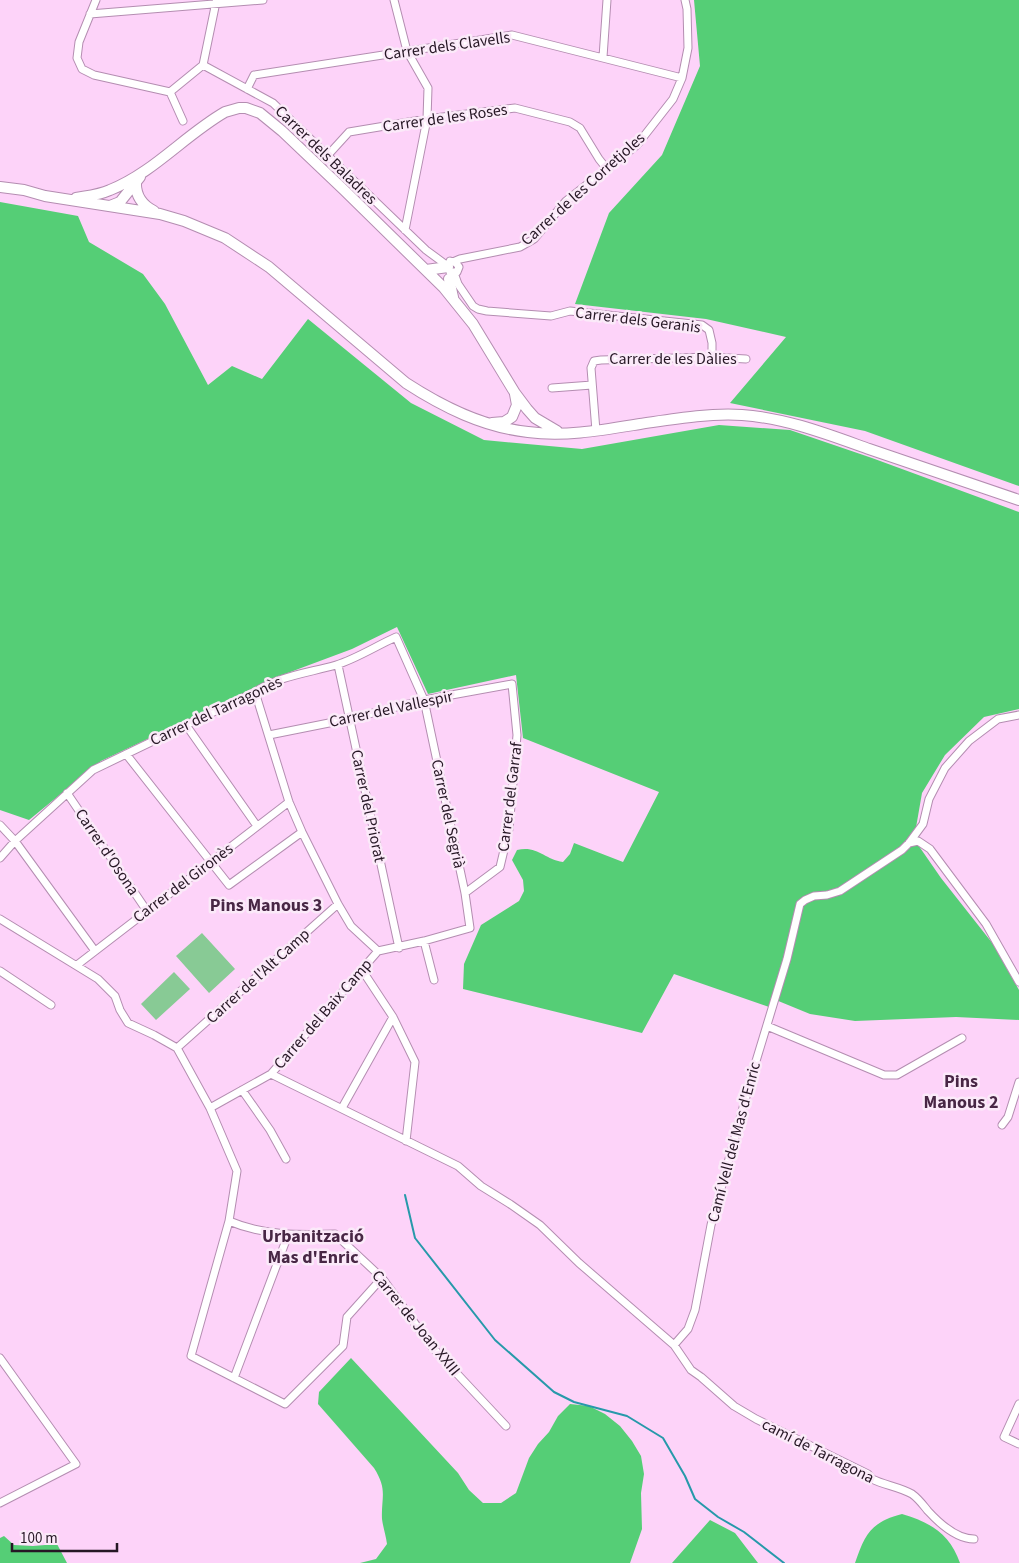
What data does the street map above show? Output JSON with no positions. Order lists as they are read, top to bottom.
{
  "streets": {
    "street": [
      "Carrer dels Clavells",
      "Carrer de les Roses",
      "Carrer dels Baladres",
      "Carrer de les Corretjoles",
      "Carrer dels Geranis",
      "Carrer de les Dàlies",
      "Carrer del Vallespir",
      "Carrer del Tarragonès",
      "Carrer del Garraf",
      "Carrer del Priorat",
      "Carrer del Segrià",
      "Carrer d'Osona",
      "Carrer del Gironès",
      "Carrer de l'Alt Camp",
      "Carrer del Baix Camp",
      "Camí Vell del Mas d'Enric",
      "Carrer de Joan XXIII",
      "camí de Tarragona"
    ]
  },
  "crossings": [
    ["Carrer dels Clavells", "Carrer dels Baladres"],
    ["Carrer dels Clavells", "Carrer de les Corretjoles"],
    ["Carrer de les Roses", "Carrer dels Baladres"],
    ["Carrer de les Roses", "Carrer de les Corretjoles"],
    ["Carrer dels Baladres", "Carrer de les Corretjoles"],
    ["Carrer dels Baladres", "Carrer dels Geranis"],
    ["Carrer de les Corretjoles", "Carrer dels Geranis"],
    ["Carrer dels Geranis", "Carrer de les Dàlies"],
    ["Carrer del Vallespir", "Carrer del Tarragonès"],
    ["Carrer del Vallespir", "Carrer del Garraf"],
    ["Carrer del Vallespir", "Carrer del Priorat"],
    ["Carrer del Vallespir", "Carrer del Segrià"],
    ["Carrer del Tarragonès", "Carrer del Priorat"],
    ["Carrer del Tarragonès", "Carrer del Segrià"],
    ["Carrer del Tarragonès", "Carrer d'Osona"],
    ["Carrer del Garraf", "Carrer del Segrià"],
    ["Carrer del Priorat", "Carrer del Baix Camp"],
    ["Carrer del Segrià", "Carrer del Baix Camp"],
    ["Carrer d'Osona", "Carrer del Gironès"],
    ["Camí Vell del Mas d'Enric", "camí de Tarragona"]
  ],
  "districts": ["Pins Manous 3", "Pins Manous 2", "Urbanització Mas d'Enric"],
  "scale_bar": "100 m"
}
